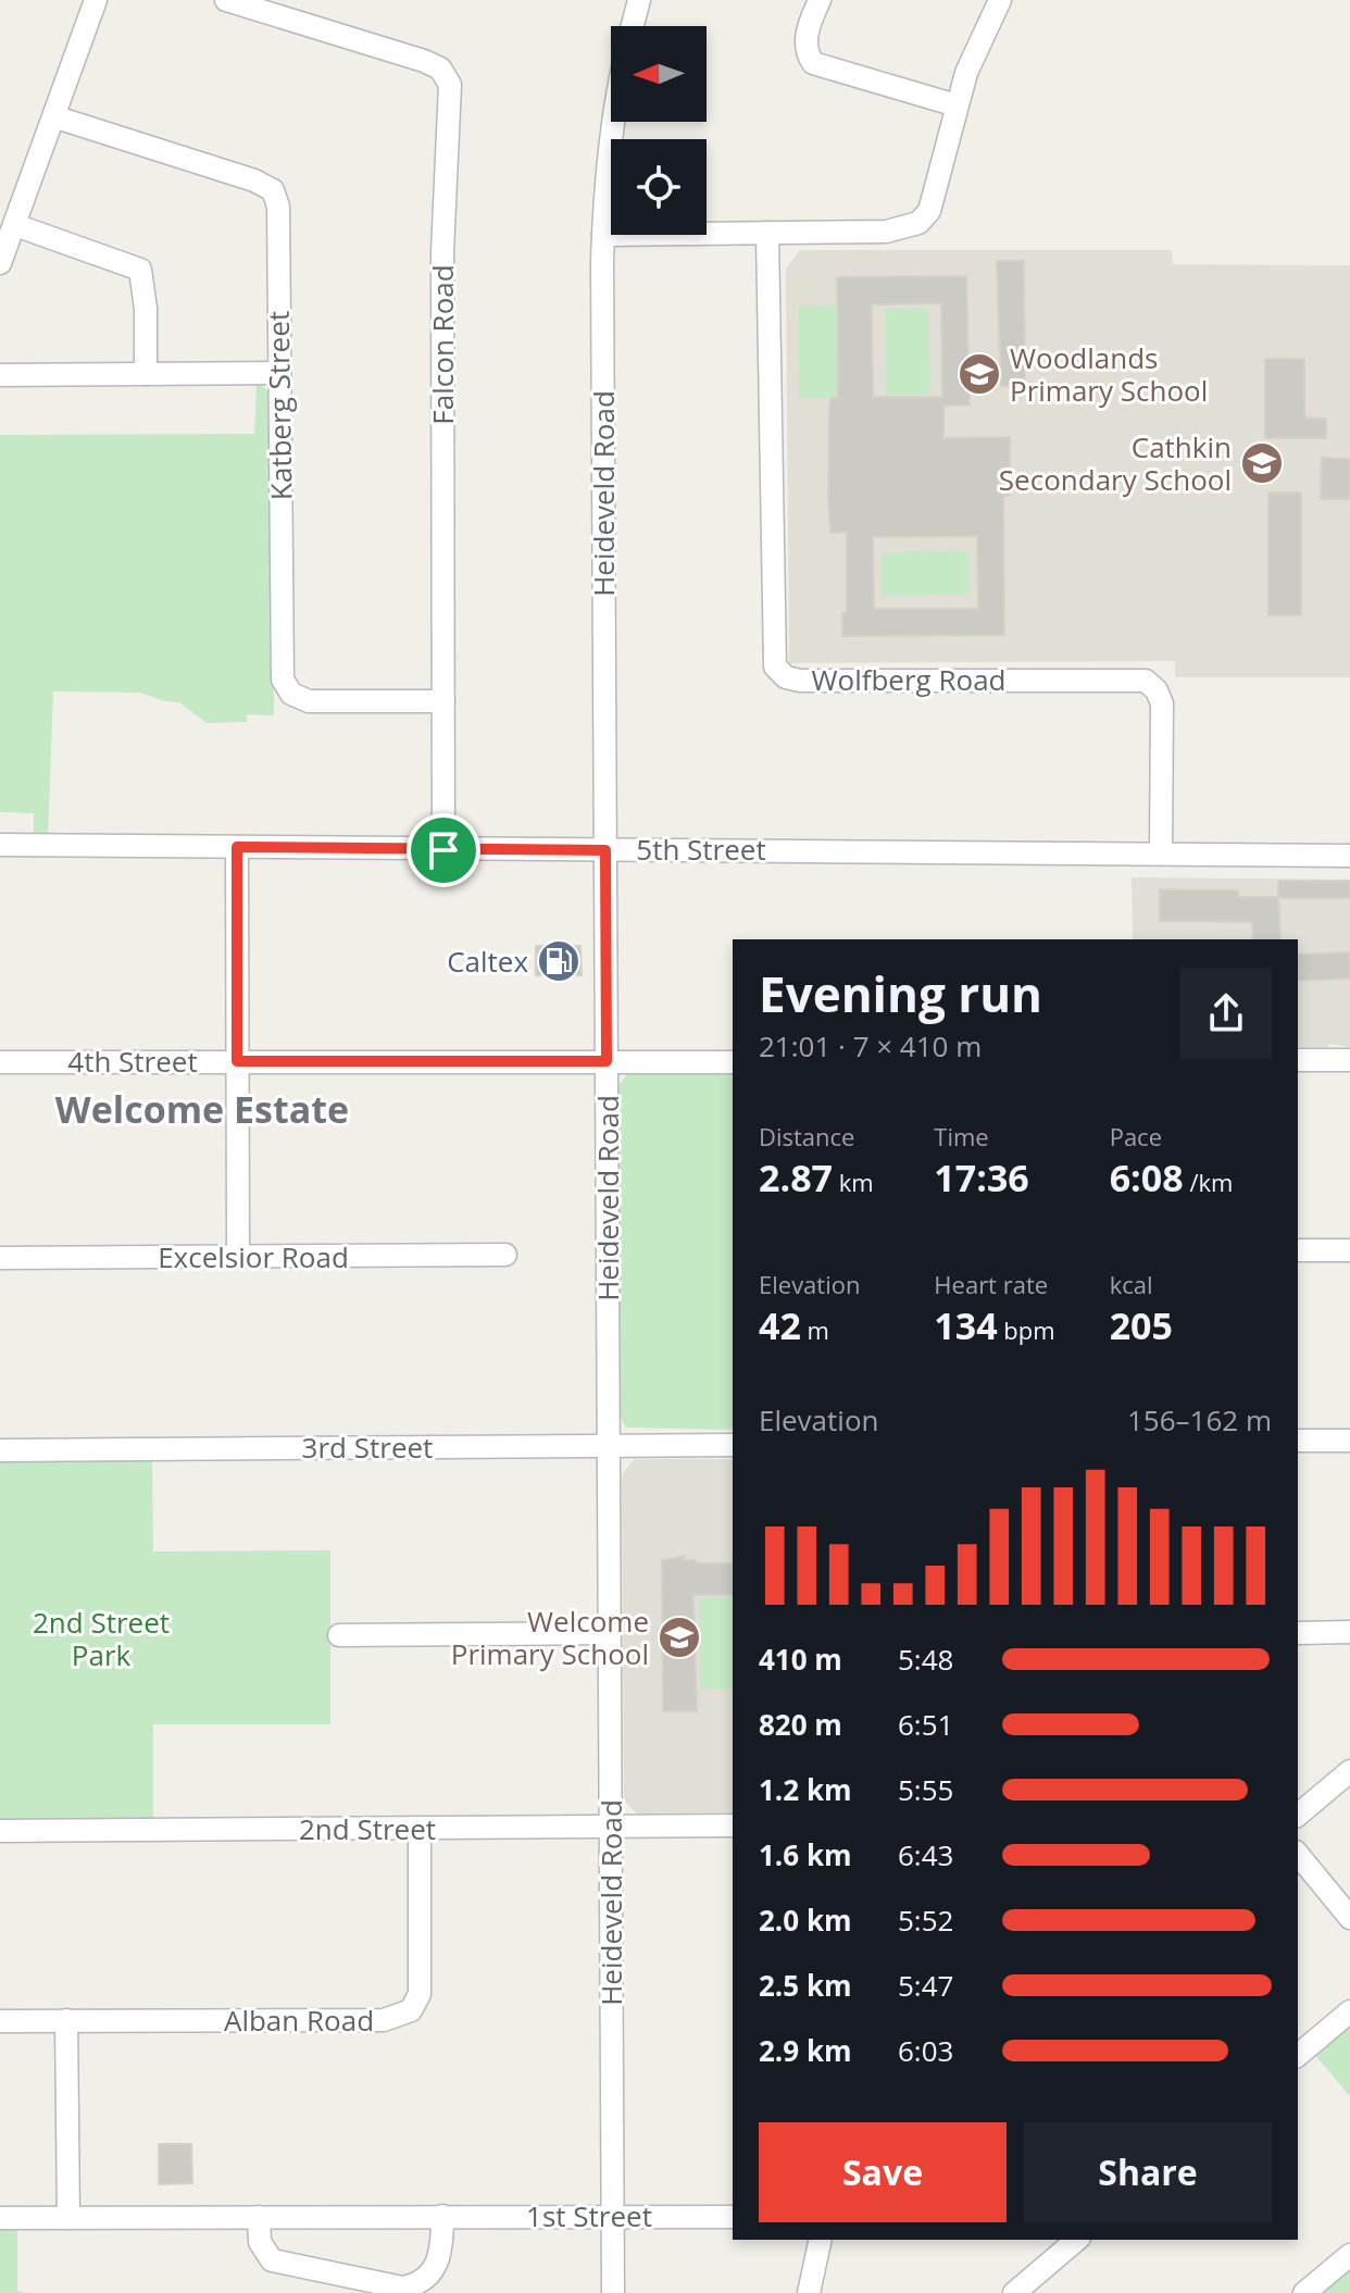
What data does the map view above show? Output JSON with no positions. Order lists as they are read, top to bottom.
{
  "streets": {
    "street": [
      "Falcon Road",
      "Katberg Street",
      "Heideveld Road",
      "Wolfberg Road",
      "5th Street",
      "4th Street",
      "Excelsior Road",
      "3rd Street",
      "2nd Street",
      "Alban Road",
      "1st Street"
    ]
  },
  "crossings": [
    ["Falcon Road", "Katberg Street"],
    ["Falcon Road", "5th Street"],
    ["Heideveld Road", "5th Street"],
    ["Heideveld Road", "4th Street"],
    ["Heideveld Road", "3rd Street"],
    ["Heideveld Road", "2nd Street"],
    ["Heideveld Road", "1st Street"],
    ["Wolfberg Road", "5th Street"],
    ["2nd Street", "Alban Road"]
  ],
  "districts": ["Welcome Estate"],
  "parks": ["2nd Street Park"],
  "places": {
    "school or university": ["Woodlands Primary School", "Cathkin Secondary School", "Welcome Primary School"],
    "fuel station": ["Caltex"]
  },
  "north": "left",
  "page": {
    "heading": ["Evening run", "21:01 · 7 × 410 m"],
    "stats": [
      ["Distance", "2.87 km"],
      ["Time", "17:36"],
      ["Pace", "6:08 /km"],
      ["Elevation", "42 m"],
      ["Heart rate", "134 bpm"],
      ["kcal", "205"]
    ],
    "chart": ["Elevation", "156–162 m"],
    "list": [
      {
        "name": "410 m",
        "note": "5:48"
      },
      {
        "name": "820 m",
        "note": "6:51"
      },
      {
        "name": "1.2 km",
        "note": "5:55"
      },
      {
        "name": "1.6 km",
        "note": "6:43"
      },
      {
        "name": "2.0 km",
        "note": "5:52"
      },
      {
        "name": "2.5 km",
        "note": "5:47"
      },
      {
        "name": "2.9 km",
        "note": "6:03"
      }
    ],
    "buttons": ["Save", "Share"]
  }
}
